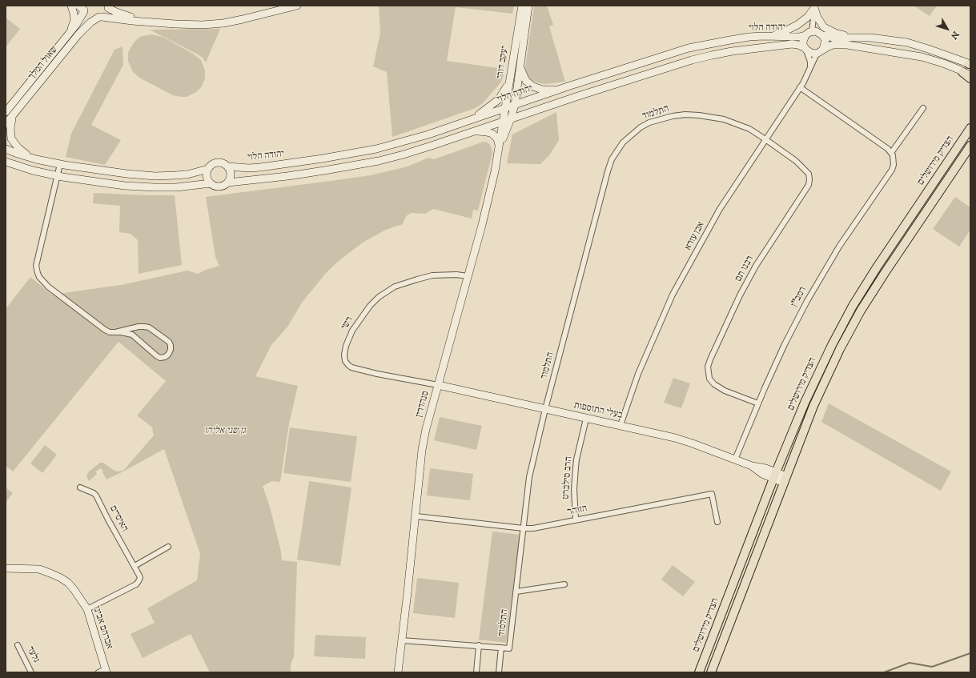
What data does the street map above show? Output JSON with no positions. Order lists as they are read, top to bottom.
{
  "streets": {
    "main road": [
      "יהודה הלוי",
      "יעקב דורי",
      "שאול המלך",
      "הצדיק מירושלים",
      "סנהדרין",
      "בעלי התוספות",
      "אברהם אבינו"
    ],
    "street": [
      "התלמוד",
      "אבן עזרא",
      "רבנו תם",
      "רמב\"ן",
      "רשי",
      "הרב סילברט",
      "הזוהר",
      "האיסיים",
      "גלעד"
    ]
  },
  "crossings": [
    ["יהודה הלוי", "יעקב דורי"],
    ["יהודה הלוי", "אבן עזרא"],
    ["יהודה הלוי", "סנהדרין"],
    ["יעקב דורי", "סנהדרין"],
    ["התלמוד", "אבן עזרא"],
    ["התלמוד", "רבנו תם"],
    ["התלמוד", "סנהדרין"],
    ["התלמוד", "בעלי התוספות"],
    ["התלמוד", "הזוהר"],
    ["הצדיק מירושלים", "בעלי התוספות"],
    ["אבן עזרא", "רבנו תם"],
    ["אבן עזרא", "בעלי התוספות"],
    ["רבנו תם", "רמב\"ן"],
    ["רמב\"ן", "בעלי התוספות"],
    ["רשי", "סנהדרין"],
    ["רשי", "בעלי התוספות"],
    ["סנהדרין", "בעלי התוספות"],
    ["סנהדרין", "הזוהר"],
    ["בעלי התוספות", "הרב סילברט"],
    ["הרב סילברט", "הזוהר"],
    ["האיסיים", "אברהם אבינו"]
  ],
  "parks": ["גן שני אליהו"],
  "north": "bottom right"
}
